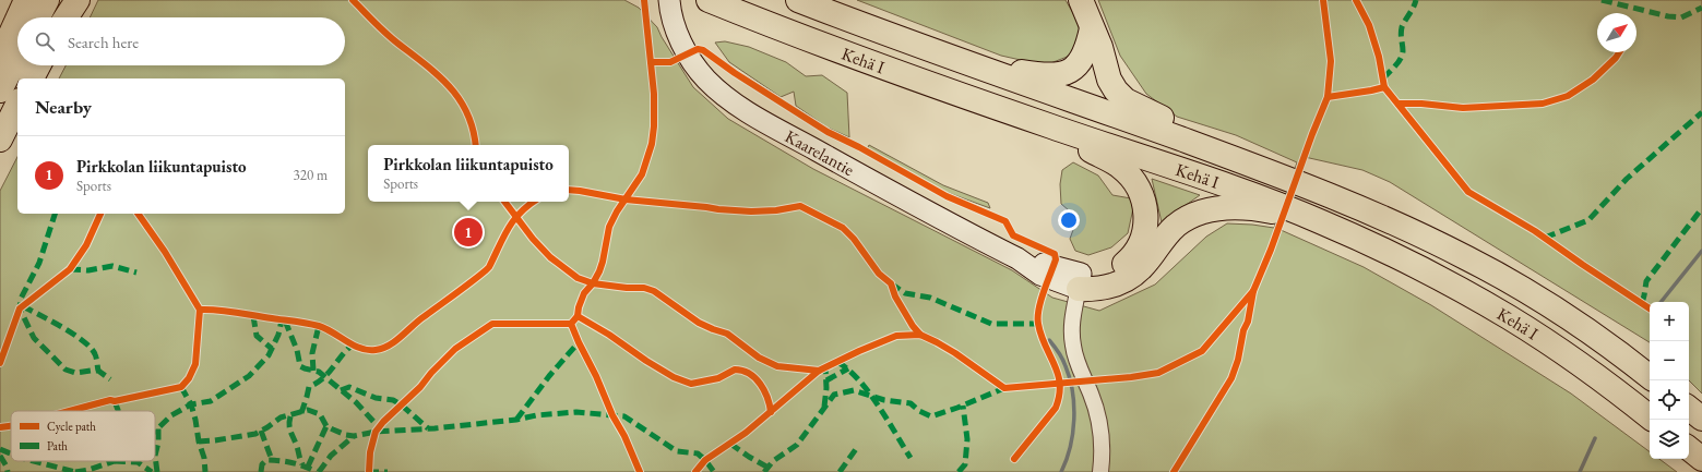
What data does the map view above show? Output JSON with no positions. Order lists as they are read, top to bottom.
{
  "streets": {
    "highway": ["Kehä I"],
    "main road": ["Kaarelantie"]
  },
  "legend": ["Cycle path", "Path"],
  "north": "top right",
  "page": {
    "search": "Search here",
    "heading": "Nearby",
    "list": [
      {
        "mark": "1",
        "name": "Pirkkolan liikuntapuisto",
        "note": "Sports",
        "value": "320 m"
      }
    ],
    "popup": ["Pirkkolan liikuntapuisto", "Sports"],
    "pins": "1",
    "map_buttons": ["+", "−"]
  }
}
